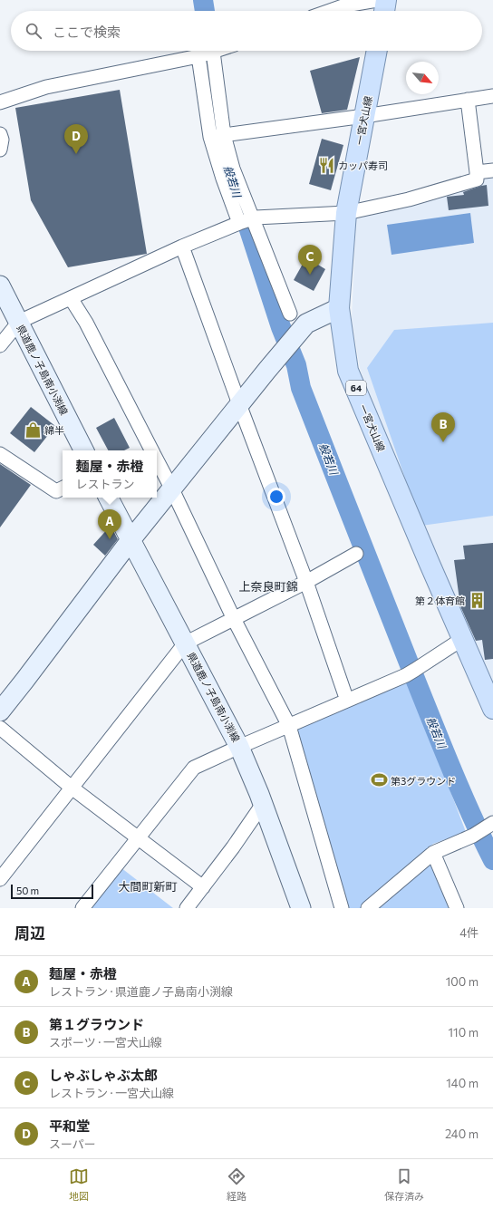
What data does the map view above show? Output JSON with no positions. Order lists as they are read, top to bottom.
{
  "streets": {
    "main road": ["一宮犬山線", "県道鹿ノ子島南小渕線", "64"]
  },
  "districts": ["上奈良町錦", "大間町新町"],
  "water": ["般若川"],
  "places": {
    "restaurant": ["カッパ寿司"],
    "shop": ["綿半"],
    "building": ["第２体育館"],
    "sports": ["第3グラウンド"]
  },
  "scale_bar": "50 m",
  "north": "bottom right",
  "page": {
    "search": "ここで検索",
    "pins": [
      "D",
      "C",
      "B",
      "A"
    ],
    "popup": ["麺屋・赤橙", "レストラン"],
    "scale": "50 m",
    "heading": ["周辺", "4件"],
    "list": [
      {
        "mark": "A",
        "name": "麺屋・赤橙",
        "note": "レストラン · 県道鹿ノ子島南小渕線",
        "value": "100 m"
      },
      {
        "mark": "B",
        "name": "第１グラウンド",
        "note": "スポーツ · 一宮犬山線",
        "value": "110 m"
      },
      {
        "mark": "C",
        "name": "しゃぶしゃぶ太郎",
        "note": "レストラン · 一宮犬山線",
        "value": "140 m"
      },
      {
        "mark": "D",
        "name": "平和堂",
        "note": "スーパー",
        "value": "240 m"
      }
    ],
    "nav": ["地図", "経路", "保存済み"]
  }
}
